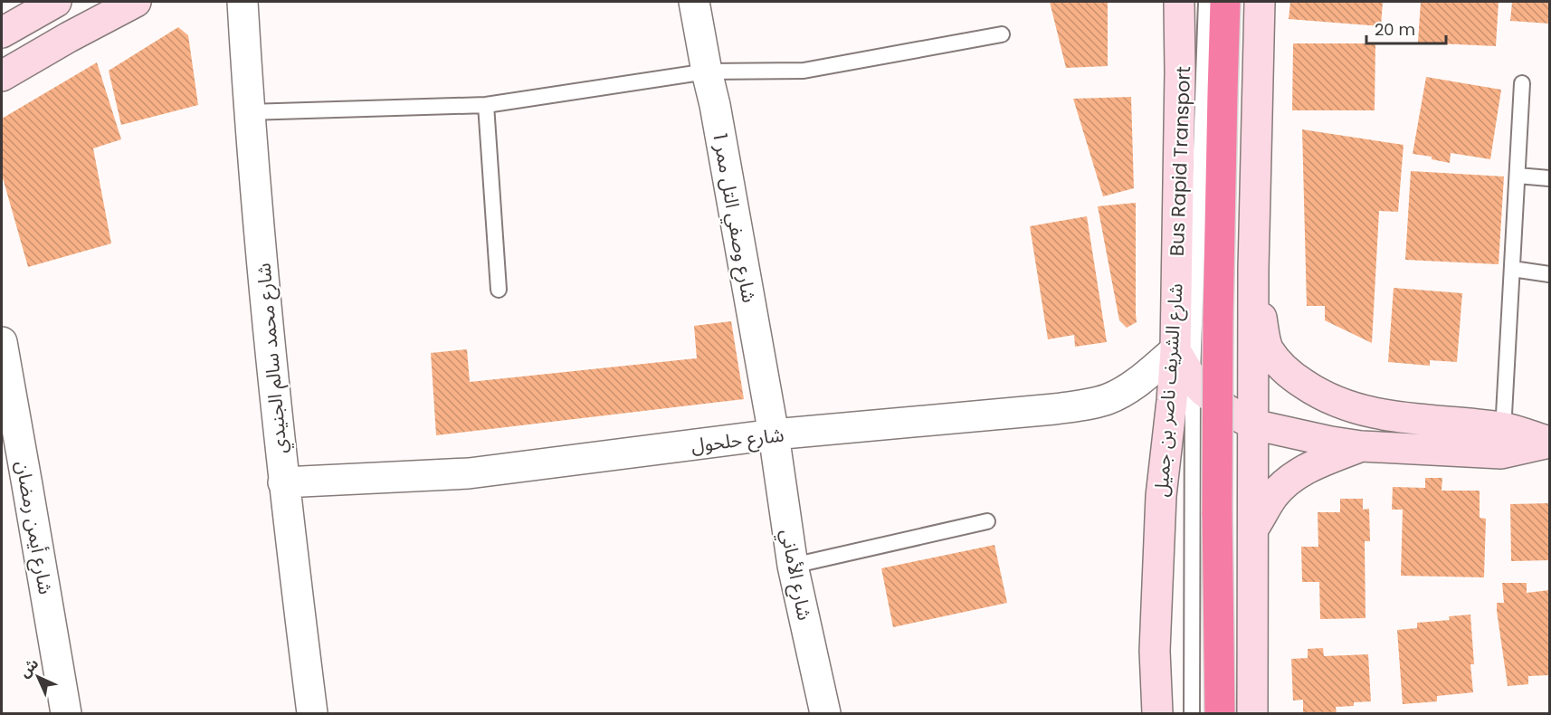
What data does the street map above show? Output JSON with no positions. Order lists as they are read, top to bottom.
{
  "streets": {
    "main road": ["شارع الشريف ناصر بن جميل"],
    "street": [
      "شارع وصفي التل ممر 1",
      "شارع محمد سالم الجنيدي",
      "شارع حلحول",
      "شارع أيمن رمضان",
      "شارع الأماني"
    ],
    "lane": ["Bus Rapid Transport"]
  },
  "crossings": [
    ["Bus Rapid Transport", "شارع الشريف ناصر بن جميل"],
    ["Bus Rapid Transport", "شارع حلحول"],
    ["شارع وصفي التل ممر 1", "شارع حلحول"],
    ["شارع وصفي التل ممر 1", "شارع الأماني"],
    ["شارع محمد سالم الجنيدي", "شارع حلحول"],
    ["شارع الشريف ناصر بن جميل", "شارع حلحول"],
    ["شارع حلحول", "شارع الأماني"]
  ],
  "scale_bar": "20 m",
  "north": "top left"
}
